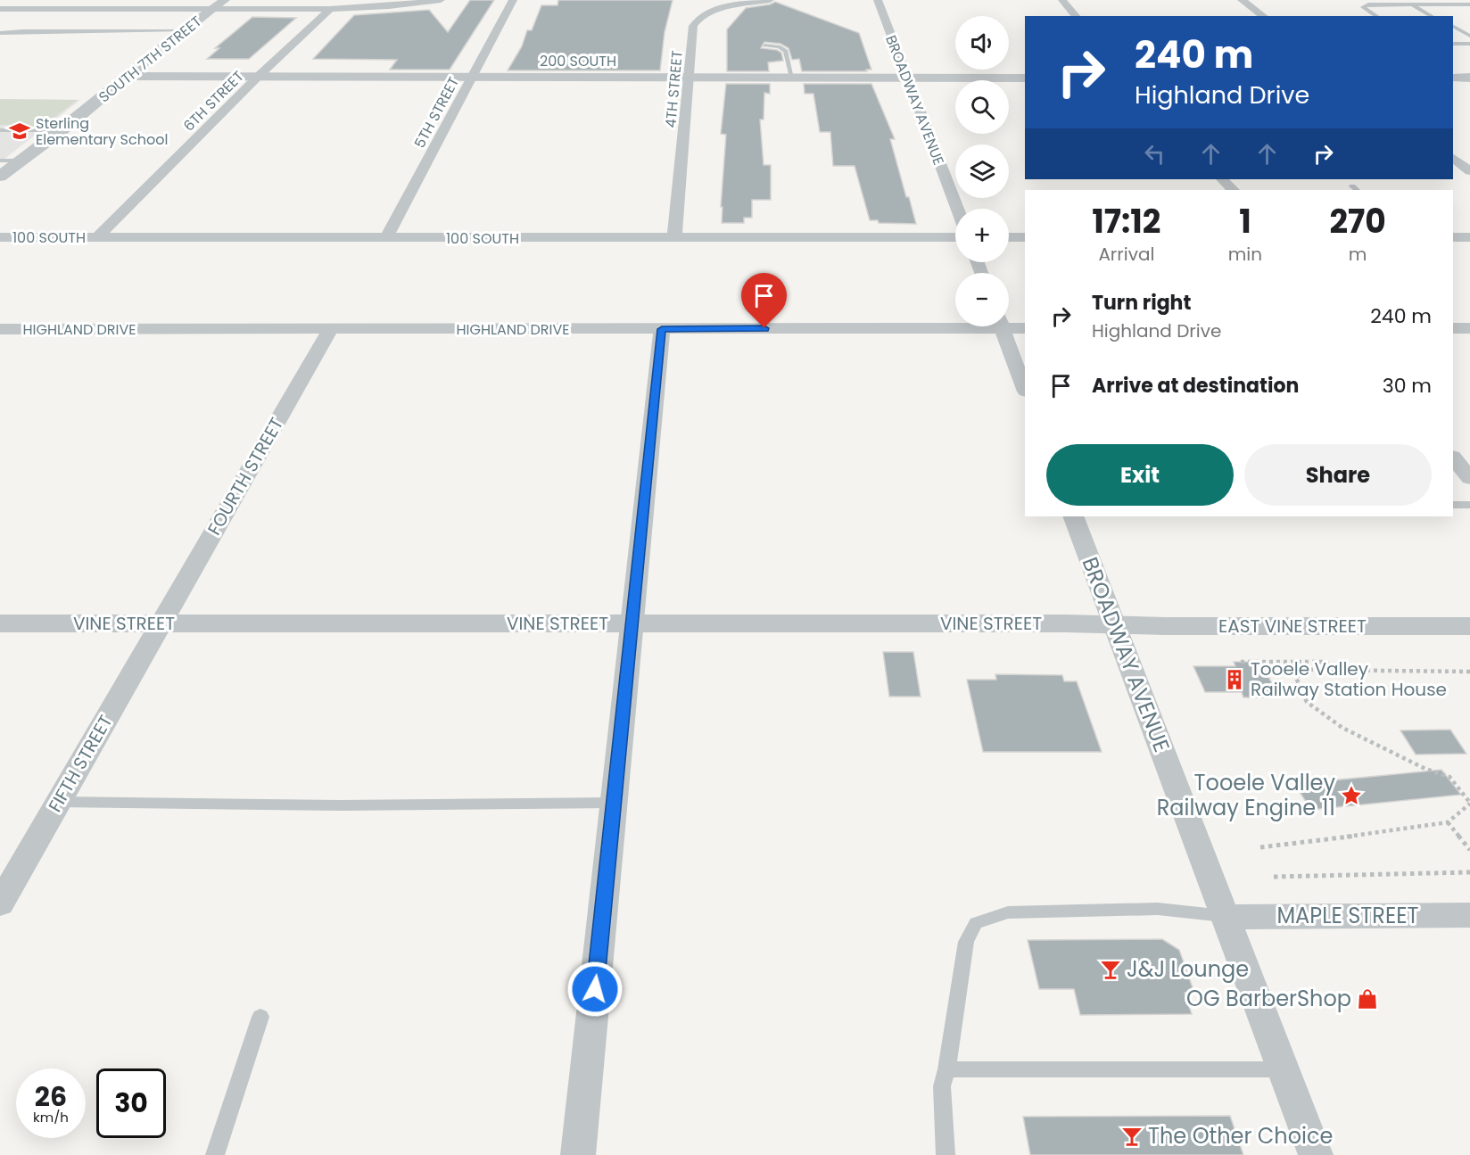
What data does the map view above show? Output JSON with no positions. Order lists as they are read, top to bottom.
{
  "streets": {
    "street": [
      "SOUTH 7TH STREET",
      "200 SOUTH",
      "4TH STREET",
      "BROADWAY AVENUE",
      "6TH STREET",
      "5TH STREET",
      "100 SOUTH",
      "HIGHLAND DRIVE",
      "FOURTH STREET",
      "VINE STREET",
      "EAST VINE STREET",
      "FIFTH STREET",
      "MAPLE STREET"
    ]
  },
  "crossings": [
    ["SOUTH 7TH STREET", "200 SOUTH"],
    ["200 SOUTH", "4TH STREET"],
    ["200 SOUTH", "BROADWAY AVENUE"],
    ["200 SOUTH", "6TH STREET"],
    ["200 SOUTH", "5TH STREET"],
    ["4TH STREET", "100 SOUTH"],
    ["BROADWAY AVENUE", "VINE STREET"],
    ["BROADWAY AVENUE", "EAST VINE STREET"],
    ["BROADWAY AVENUE", "MAPLE STREET"],
    ["6TH STREET", "100 SOUTH"],
    ["5TH STREET", "100 SOUTH"],
    ["HIGHLAND DRIVE", "FOURTH STREET"],
    ["FOURTH STREET", "VINE STREET"],
    ["FOURTH STREET", "FIFTH STREET"],
    ["VINE STREET", "EAST VINE STREET"],
    ["VINE STREET", "FIFTH STREET"]
  ],
  "places": {
    "school or university": ["Sterling Elementary School"],
    "building": ["Tooele Valley Railway Station House"],
    "place": ["Tooele Valley Railway Engine 11"],
    "bar": ["J&J Lounge", "The Other Choice"],
    "shop": ["OG BarberShop"]
  },
  "page": {
    "map_buttons": ["+", "−"],
    "turn": ["240 m", "Highland Drive"],
    "eta": [
      "17:12",
      "Arrival",
      "1",
      "min",
      "270",
      "m"
    ],
    "list": [
      {
        "name": "Turn right",
        "note": "Highland Drive",
        "value": "240 m"
      },
      {
        "name": "Arrive at destination",
        "value": "30 m"
      }
    ],
    "buttons": ["Exit", "Share"],
    "speed": "26 km/h",
    "limit": "30"
  }
}
